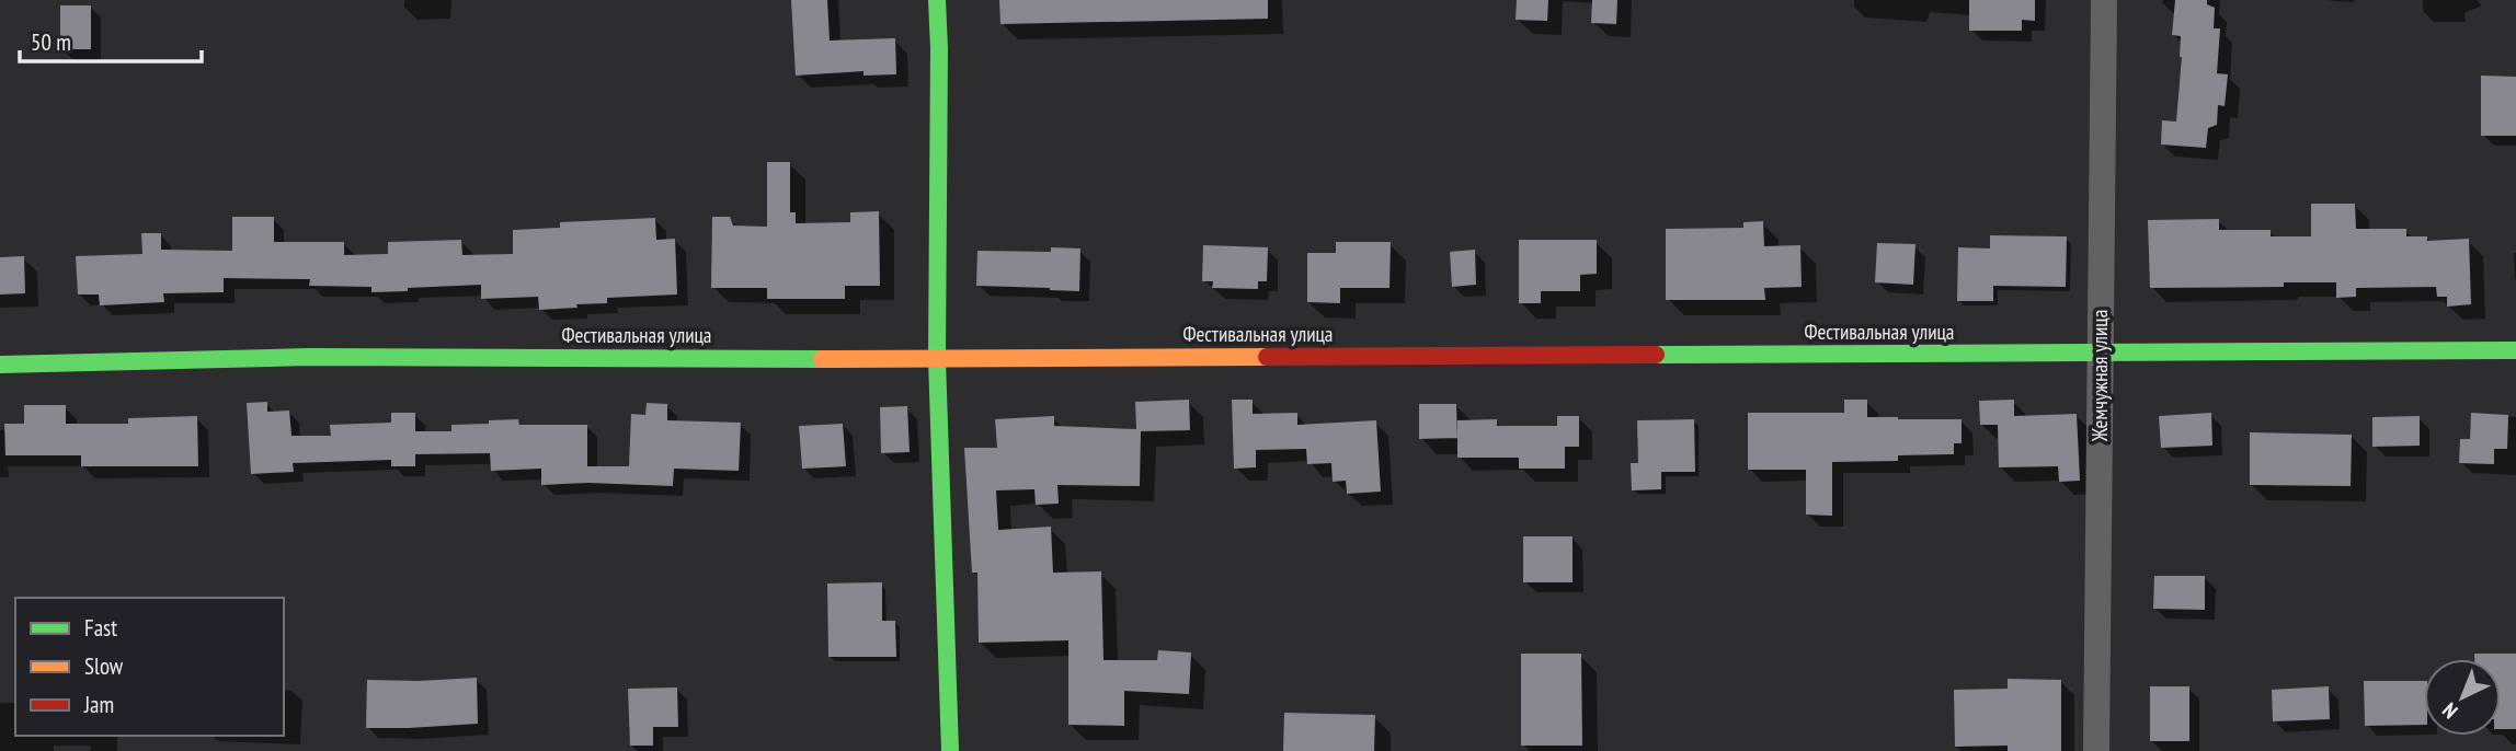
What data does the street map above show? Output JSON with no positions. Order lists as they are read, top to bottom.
{
  "streets": {
    "street": ["Фестивальная улица", "Жемчужная улица"]
  },
  "crossings": [
    ["Фестивальная улица", "Жемчужная улица"]
  ],
  "legend": ["Fast", "Slow", "Jam"],
  "scale_bar": "50 m",
  "north": "bottom left"
}
